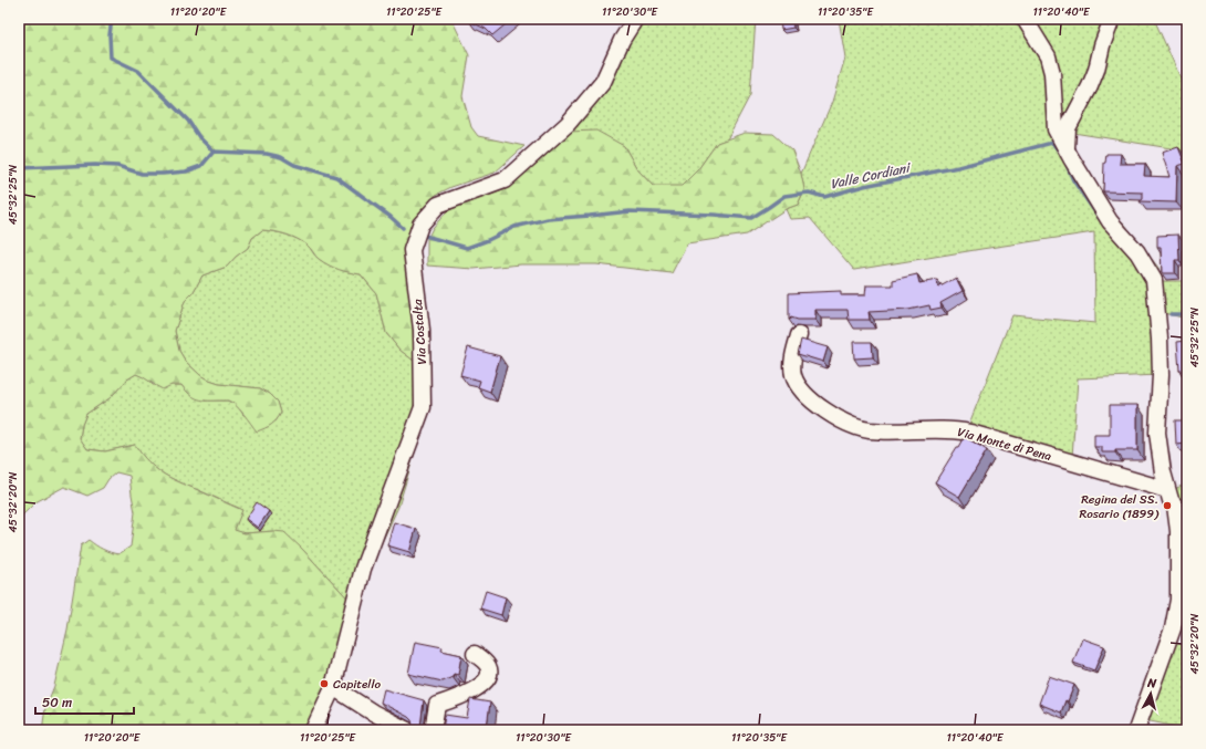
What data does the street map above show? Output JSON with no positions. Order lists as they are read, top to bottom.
{
  "streets": {
    "street": ["Via Costalta", "Via Monte di Pena"]
  },
  "water": ["Valle Cordiani"],
  "places": ["Regina del SS. Rosario (1899)", "Capitello"],
  "scale_bar": "50 m",
  "north": "top",
  "coordinates": [
    "11°20'20\"E",
    "11°20'25\"E",
    "11°20'30\"E",
    "11°20'35\"E",
    "11°20'40\"E",
    "45°32'25\"N",
    "45°32'20\"N"
  ]
}
